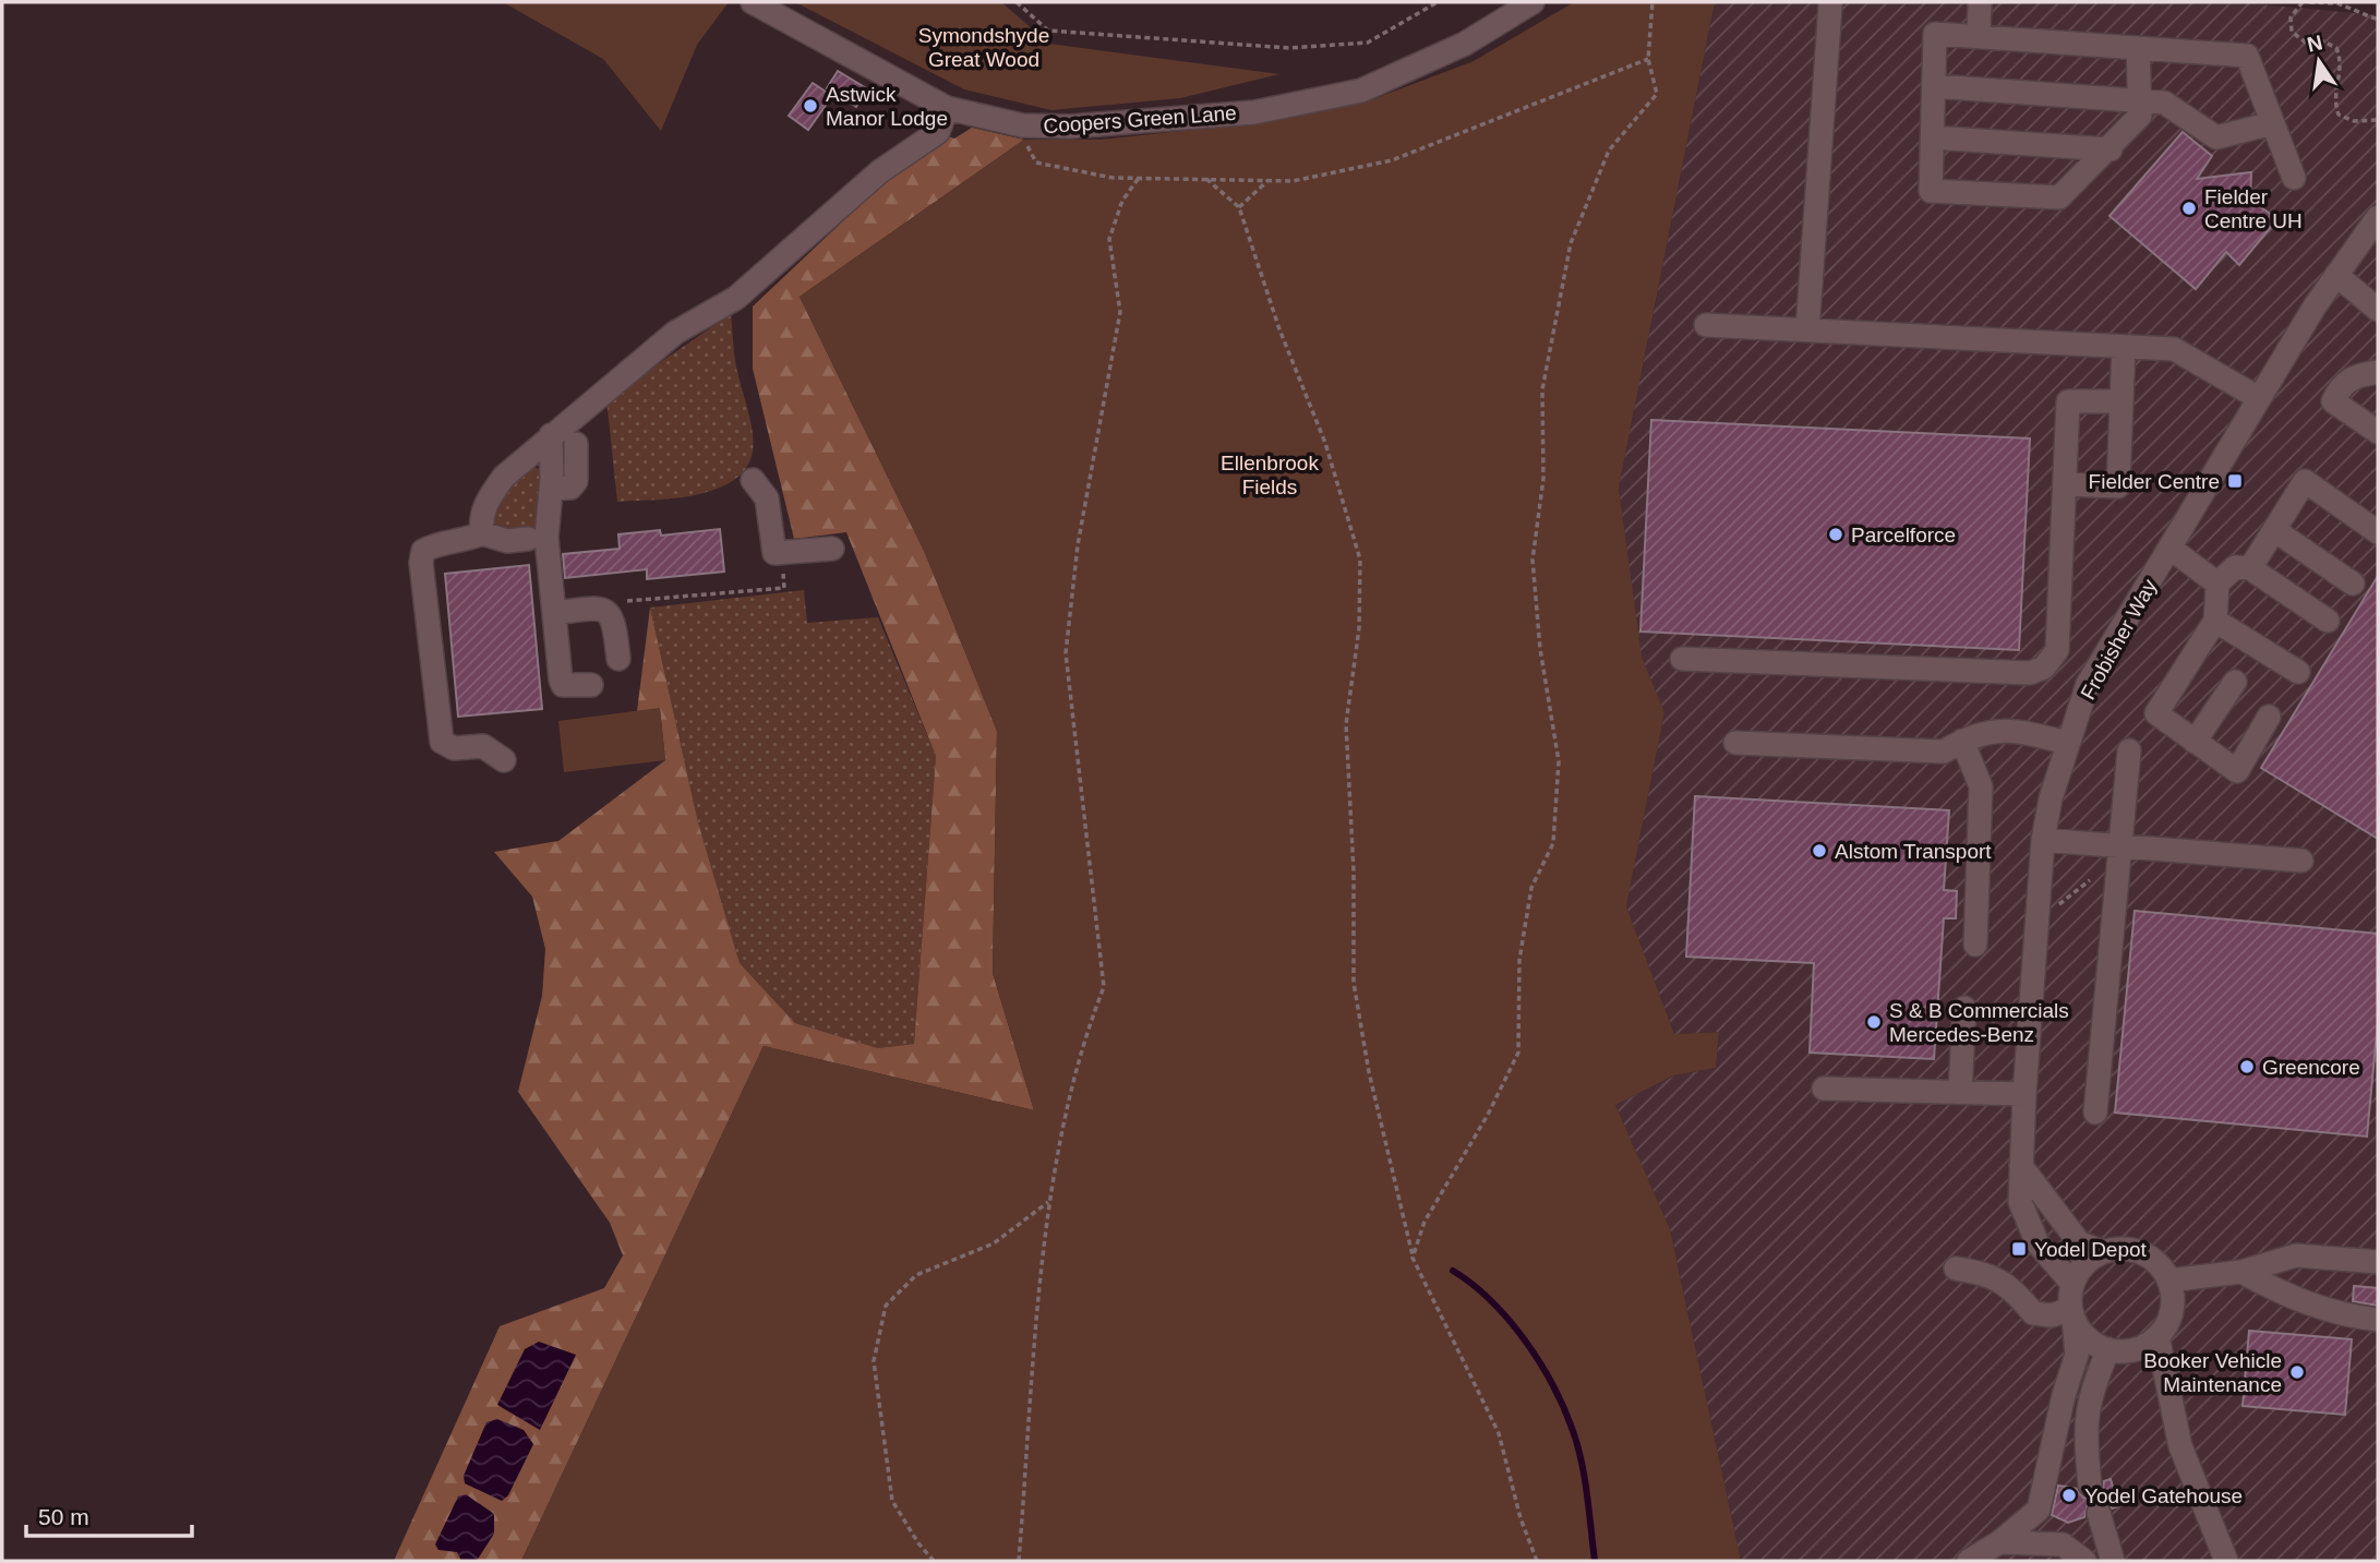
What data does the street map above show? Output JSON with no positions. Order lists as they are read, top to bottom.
{
  "streets": {
    "street": ["Coopers Green Lane", "Frobisher Way"]
  },
  "parks": ["Symondshyde Great Wood", "Ellenbrook Fields"],
  "places": {
    "other": [
      "Astwick Manor Lodge",
      "Fielder Centre UH",
      "Parcelforce",
      "Alstom Transport",
      "S & B Commercials Mercedes-Benz",
      "Greencore",
      "Booker Vehicle Maintenance",
      "Yodel Gatehouse"
    ],
    "transit": ["Fielder Centre", "Yodel Depot"]
  },
  "scale_bar": "50 m",
  "north": "top"
}
